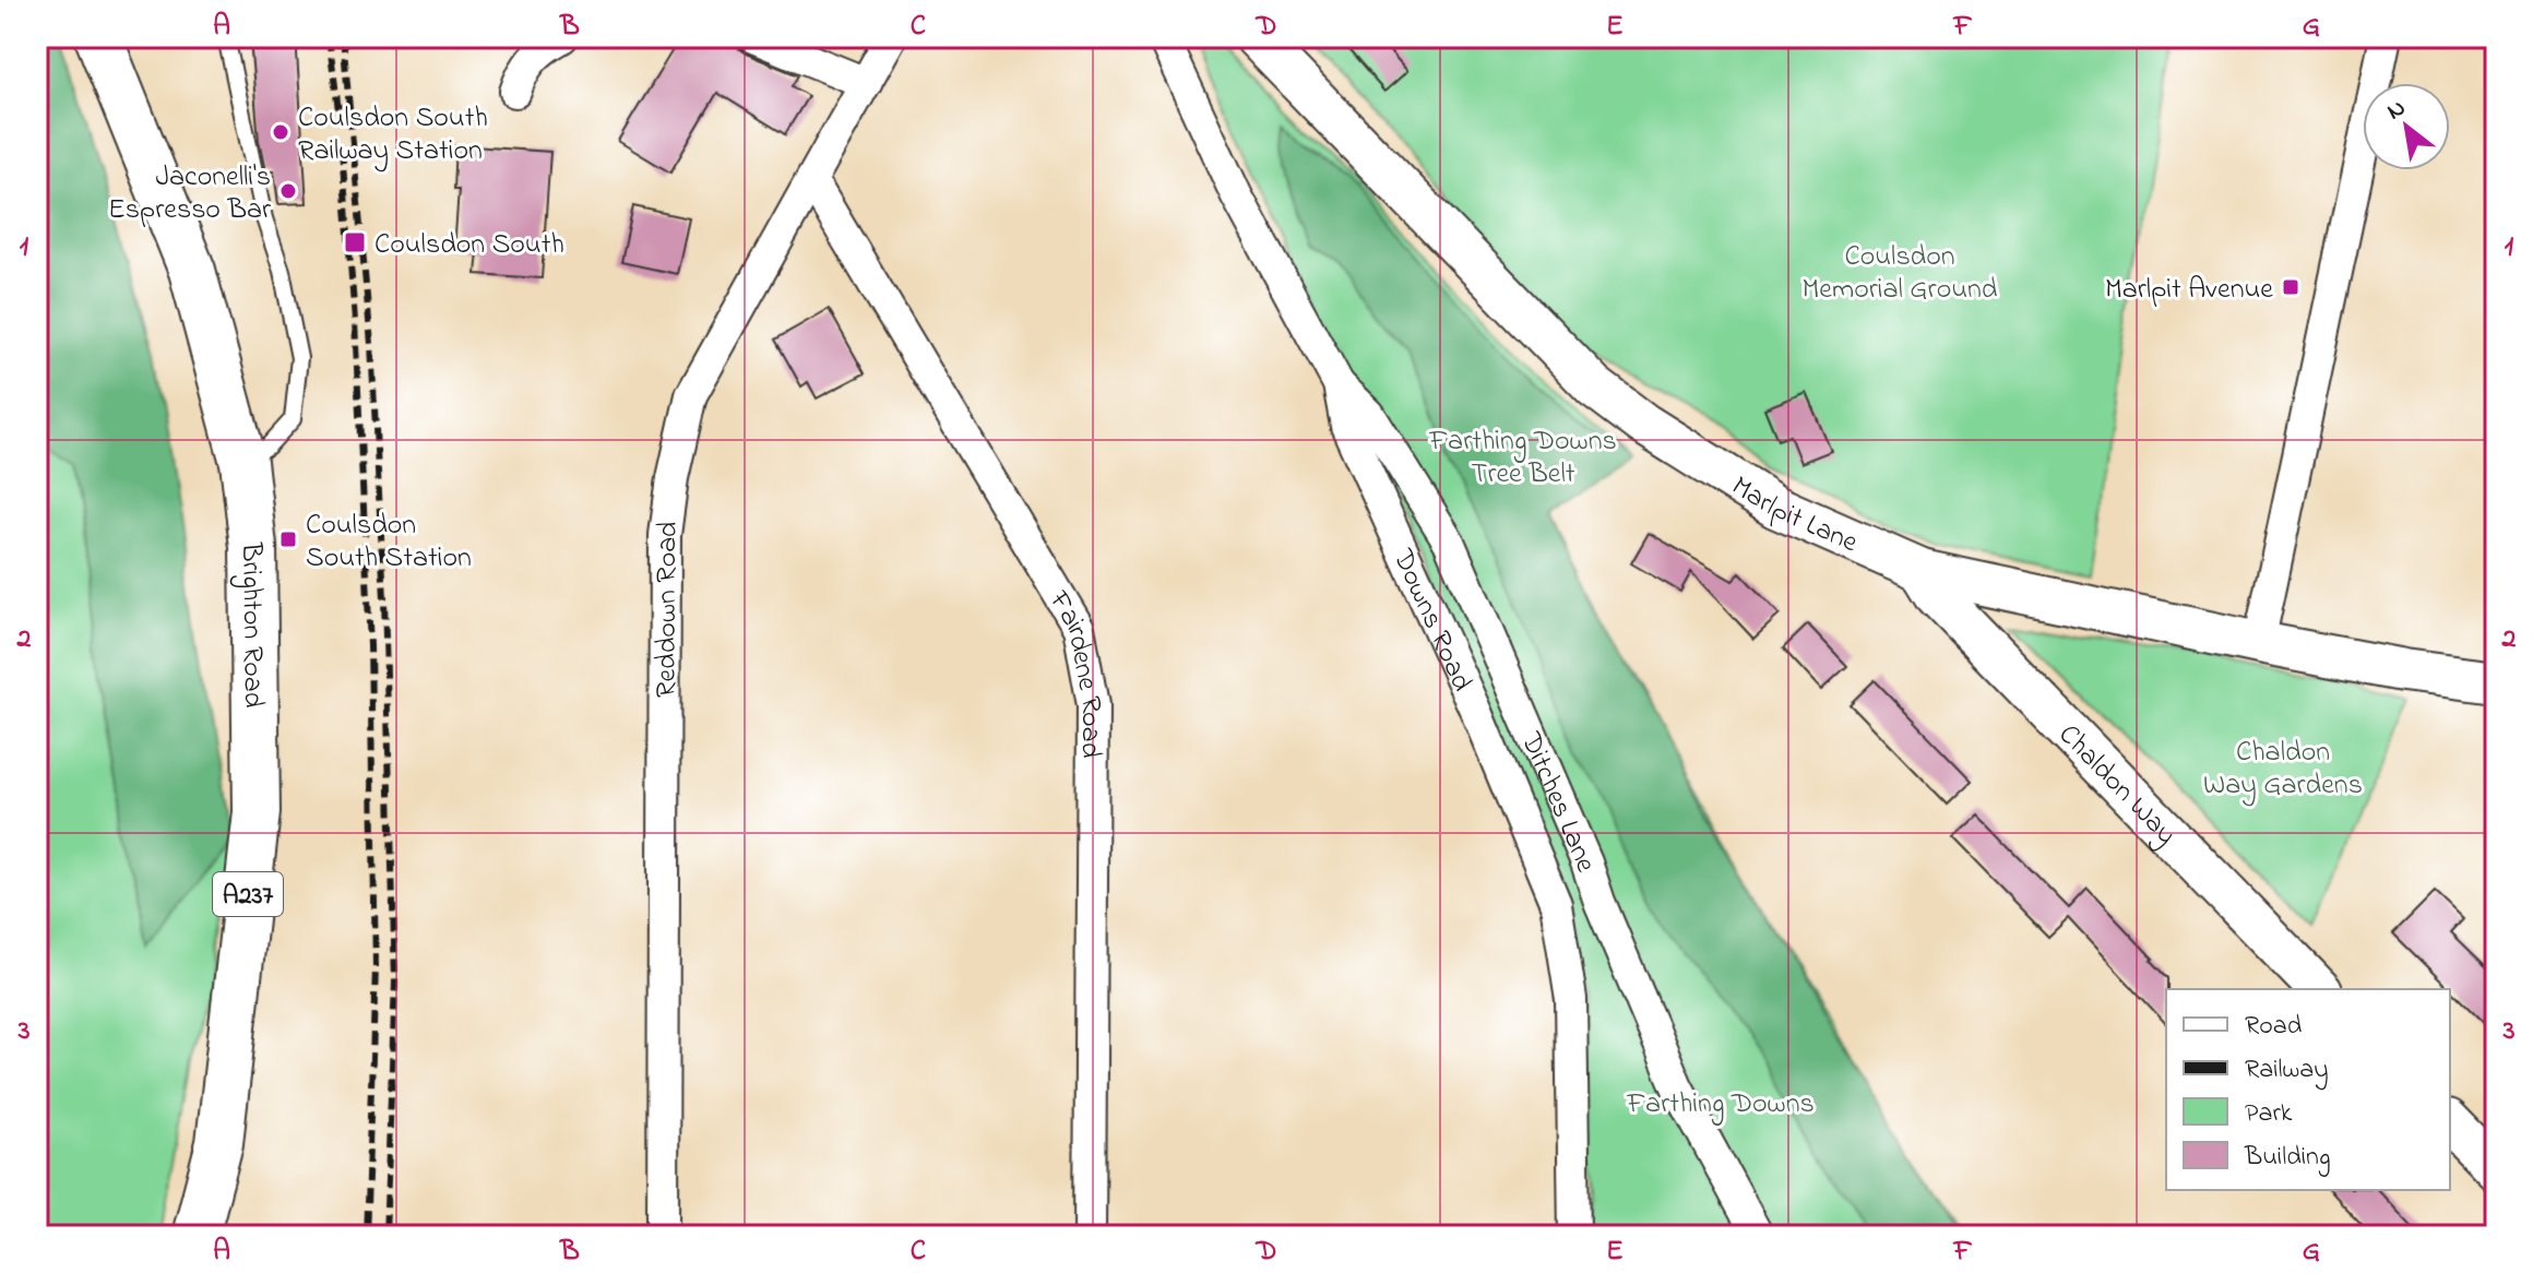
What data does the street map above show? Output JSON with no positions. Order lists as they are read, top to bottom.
{
  "streets": {
    "main road": [
      "Marlpit Lane",
      "Brighton Road",
      "Chaldon Way",
      "A237"
    ],
    "street": [
      "Reddown Road",
      "Downs Road",
      "Fairdene Road",
      "Ditches Lane"
    ]
  },
  "crossings": [
    ["Marlpit Lane", "Chaldon Way"],
    ["Reddown Road", "Fairdene Road"],
    ["Downs Road", "Ditches Lane"]
  ],
  "parks": [
    "Coulsdon Memorial Ground",
    "Farthing Downs Tree Belt",
    "Chaldon Way Gardens",
    "Farthing Downs"
  ],
  "places": {
    "other": ["Coulsdon South Railway Station", "Jaconelli's Espresso Bar"],
    "transit": ["Coulsdon South", "Marlpit Avenue", "Coulsdon South Station"]
  },
  "legend": [
    "Road",
    "Railway",
    "Park",
    "Building"
  ],
  "north": "top left",
  "grid": {
    "columns": [
      "A",
      "B",
      "C",
      "D",
      "E",
      "F",
      "G"
    ],
    "rows": ["1", "2", "3"]
  }
}
